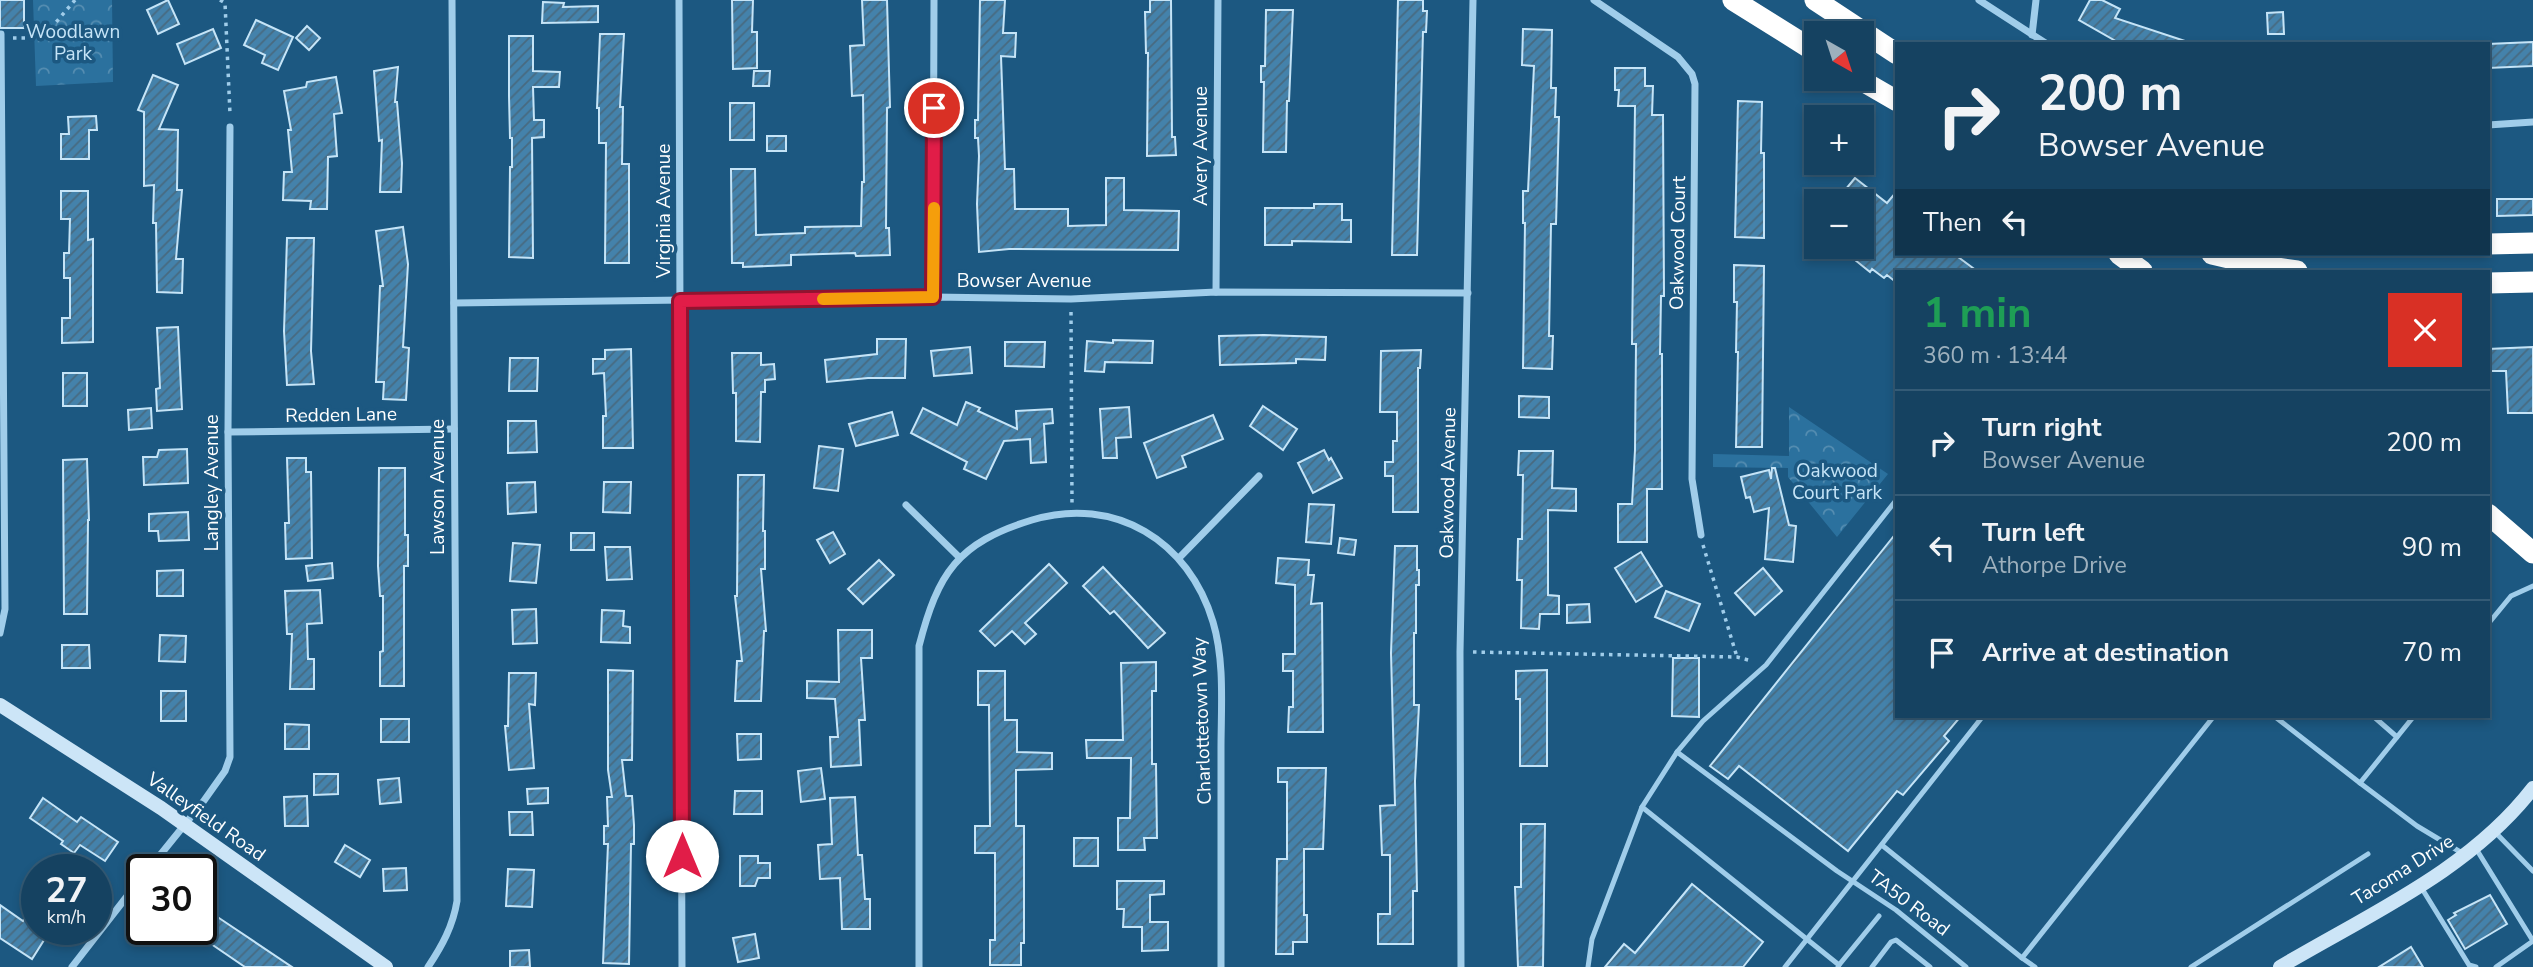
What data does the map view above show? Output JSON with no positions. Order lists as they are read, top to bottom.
{
  "streets": {
    "street": [
      "Avery Avenue",
      "Virginia Avenue",
      "Oakwood Court",
      "Bowser Avenue",
      "Redden Lane",
      "Langley Avenue",
      "Oakwood Avenue",
      "Lawson Avenue",
      "Charlottetown Way",
      "Valleyfield Road",
      "Tacoma Drive"
    ],
    "lane": ["TA50 Road"]
  },
  "crossings": [
    ["Avery Avenue", "Bowser Avenue"],
    ["Virginia Avenue", "Bowser Avenue"],
    ["Bowser Avenue", "Oakwood Avenue"],
    ["Bowser Avenue", "Lawson Avenue"],
    ["Redden Lane", "Langley Avenue"],
    ["Redden Lane", "Lawson Avenue"],
    ["Langley Avenue", "Valleyfield Road"]
  ],
  "parks": ["Woodlawn Park", "Oakwood Court Park"],
  "north": "bottom right",
  "page": {
    "map_buttons": ["+", "−"],
    "turn": ["200 m", "Bowser Avenue"],
    "then": "Then",
    "heading": ["1 min", "360 m · 13:44"],
    "list": [
      {
        "name": "Turn right",
        "note": "Bowser Avenue",
        "value": "200 m"
      },
      {
        "name": "Turn left",
        "note": "Athorpe Drive",
        "value": "90 m"
      },
      {
        "name": "Arrive at destination",
        "value": "70 m"
      }
    ],
    "speed": "27 km/h",
    "limit": "30"
  }
}
